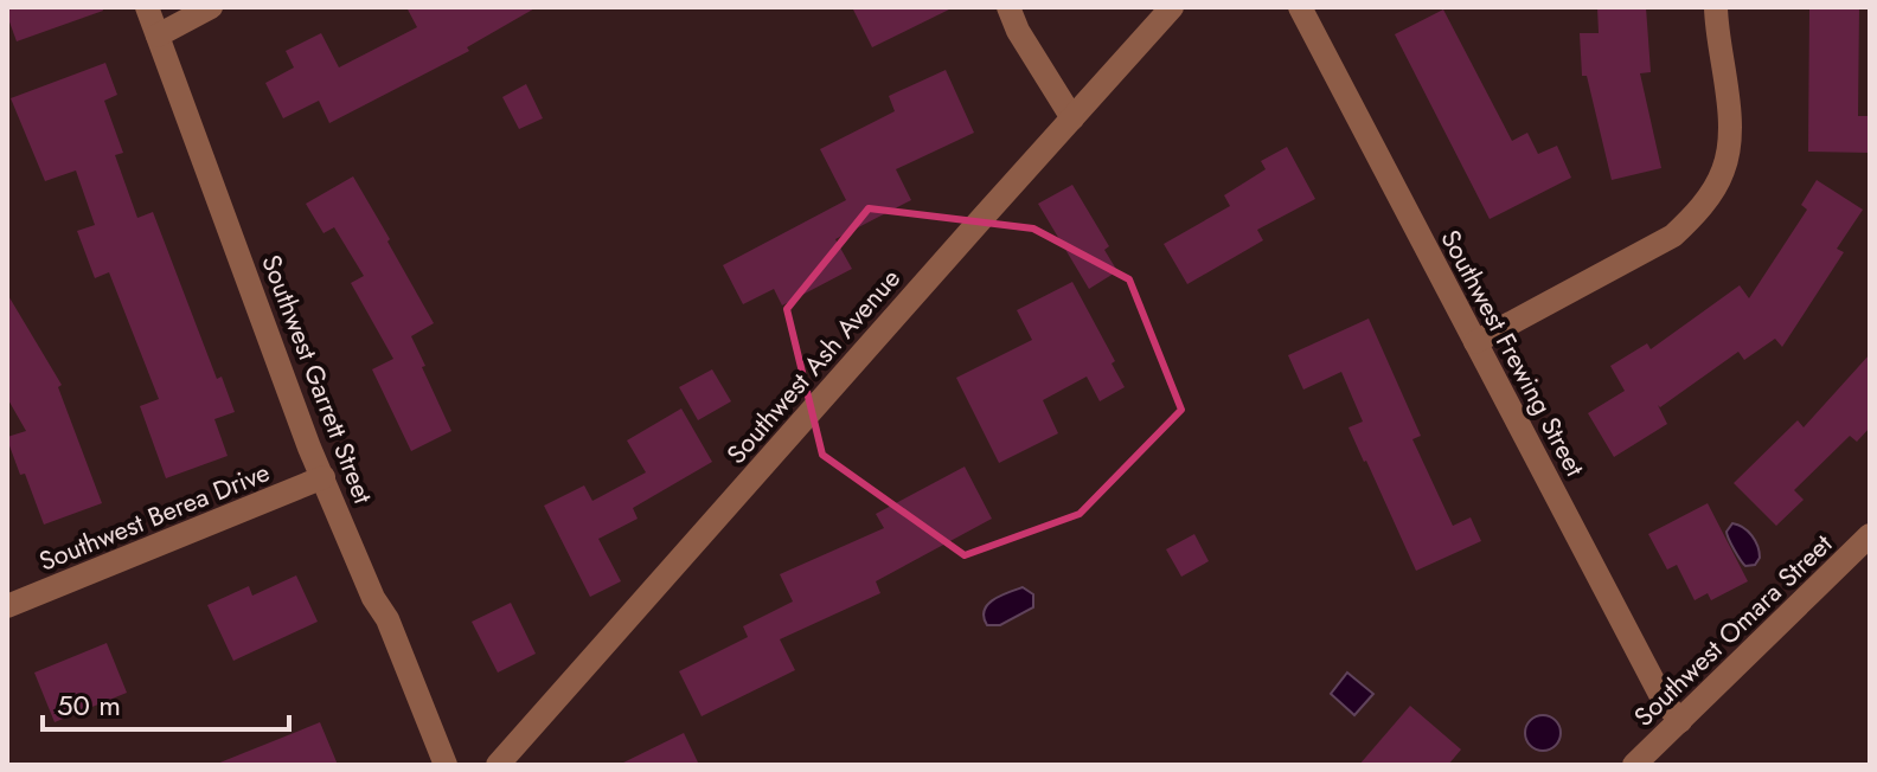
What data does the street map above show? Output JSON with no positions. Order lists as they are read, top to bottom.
{
  "streets": {
    "street": [
      "Southwest Frewing Street",
      "Southwest Ash Avenue",
      "Southwest Garrett Street",
      "Southwest Berea Drive",
      "Southwest Omara Street"
    ]
  },
  "crossings": [
    ["Southwest Frewing Street", "Southwest Omara Street"],
    ["Southwest Garrett Street", "Southwest Berea Drive"]
  ],
  "scale_bar": "50 m"
}
